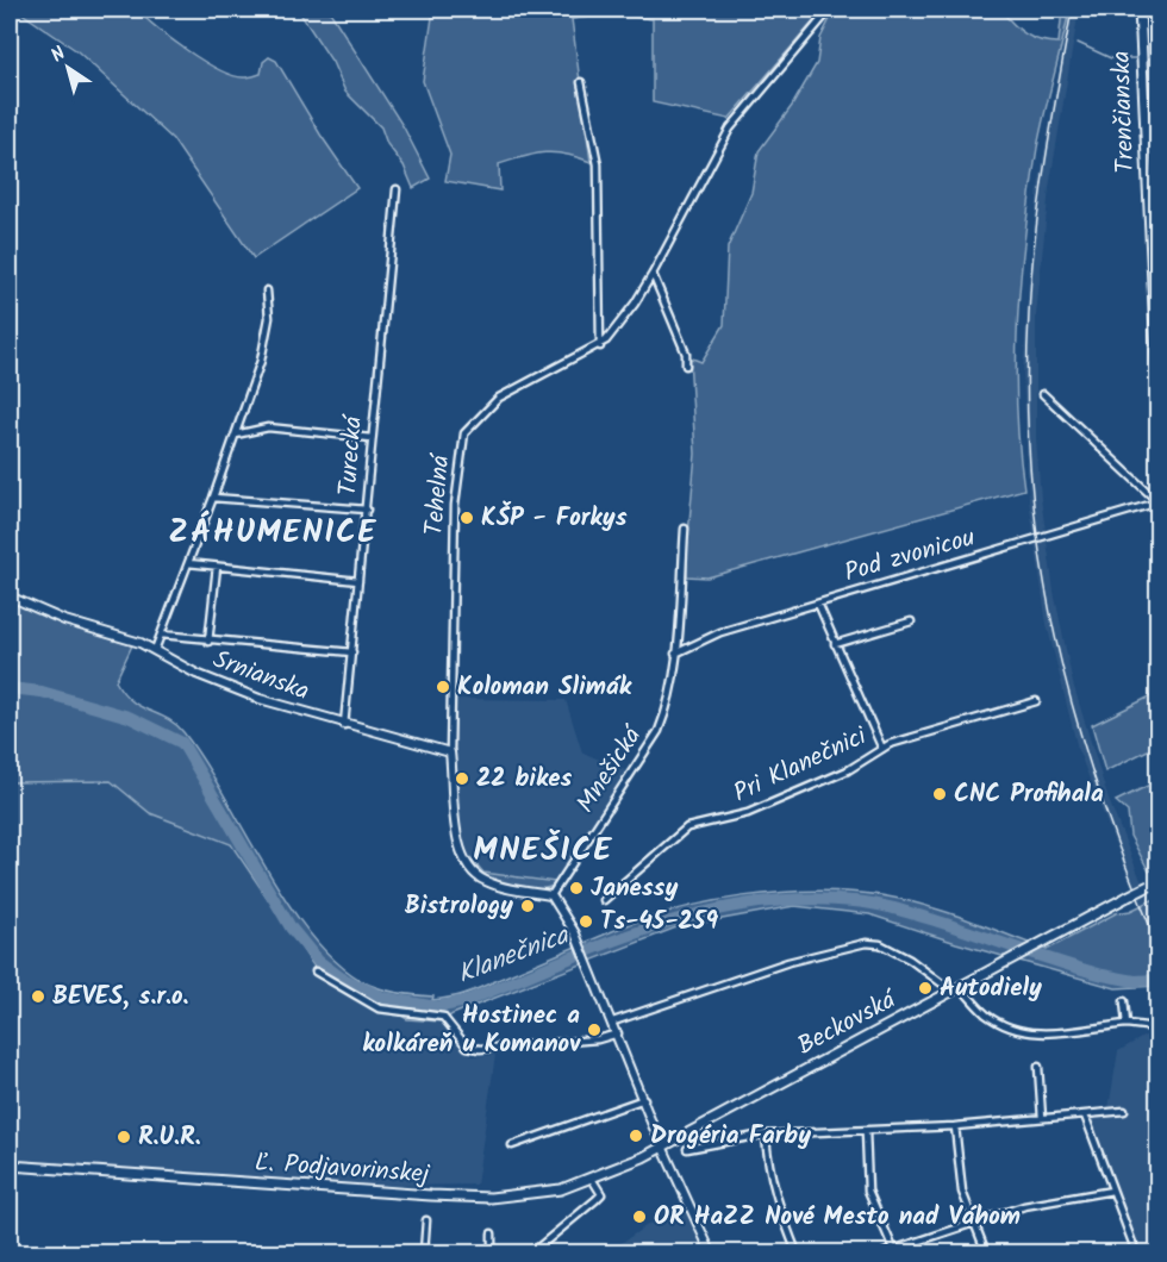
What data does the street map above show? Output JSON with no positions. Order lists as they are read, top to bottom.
{
  "streets": {
    "main road": ["Trenčianska", "Beckovská", "Ľ. Podjavorinskej"],
    "street": [
      "Turecká",
      "Tehelná",
      "Pod zvonicou",
      "Srnianska",
      "Pri Klanečnici",
      "Mnešická"
    ]
  },
  "crossings": [
    ["Turecká", "Srnianska"],
    ["Tehelná", "Srnianska"],
    ["Tehelná", "Mnešická"],
    ["Pod zvonicou", "Mnešická"],
    ["Beckovská", "Ľ. Podjavorinskej"]
  ],
  "districts": ["ZÁHUMENICE", "MNEŠICE"],
  "water": ["Klanečnica"],
  "places": [
    "KŠP - Forkys",
    "Koloman Slimák",
    "22 bikes",
    "CNC Profihala",
    "Janessy",
    "Bistrology",
    "Ts-45-259",
    "Autodiely",
    "BEVES, s.r.o.",
    "Hostinec a kolkáreň u Komanov",
    "Drogéria Farby",
    "R.U.R.",
    "OR HaZZ Nové Mesto nad Váhom"
  ],
  "north": "top left"
}
